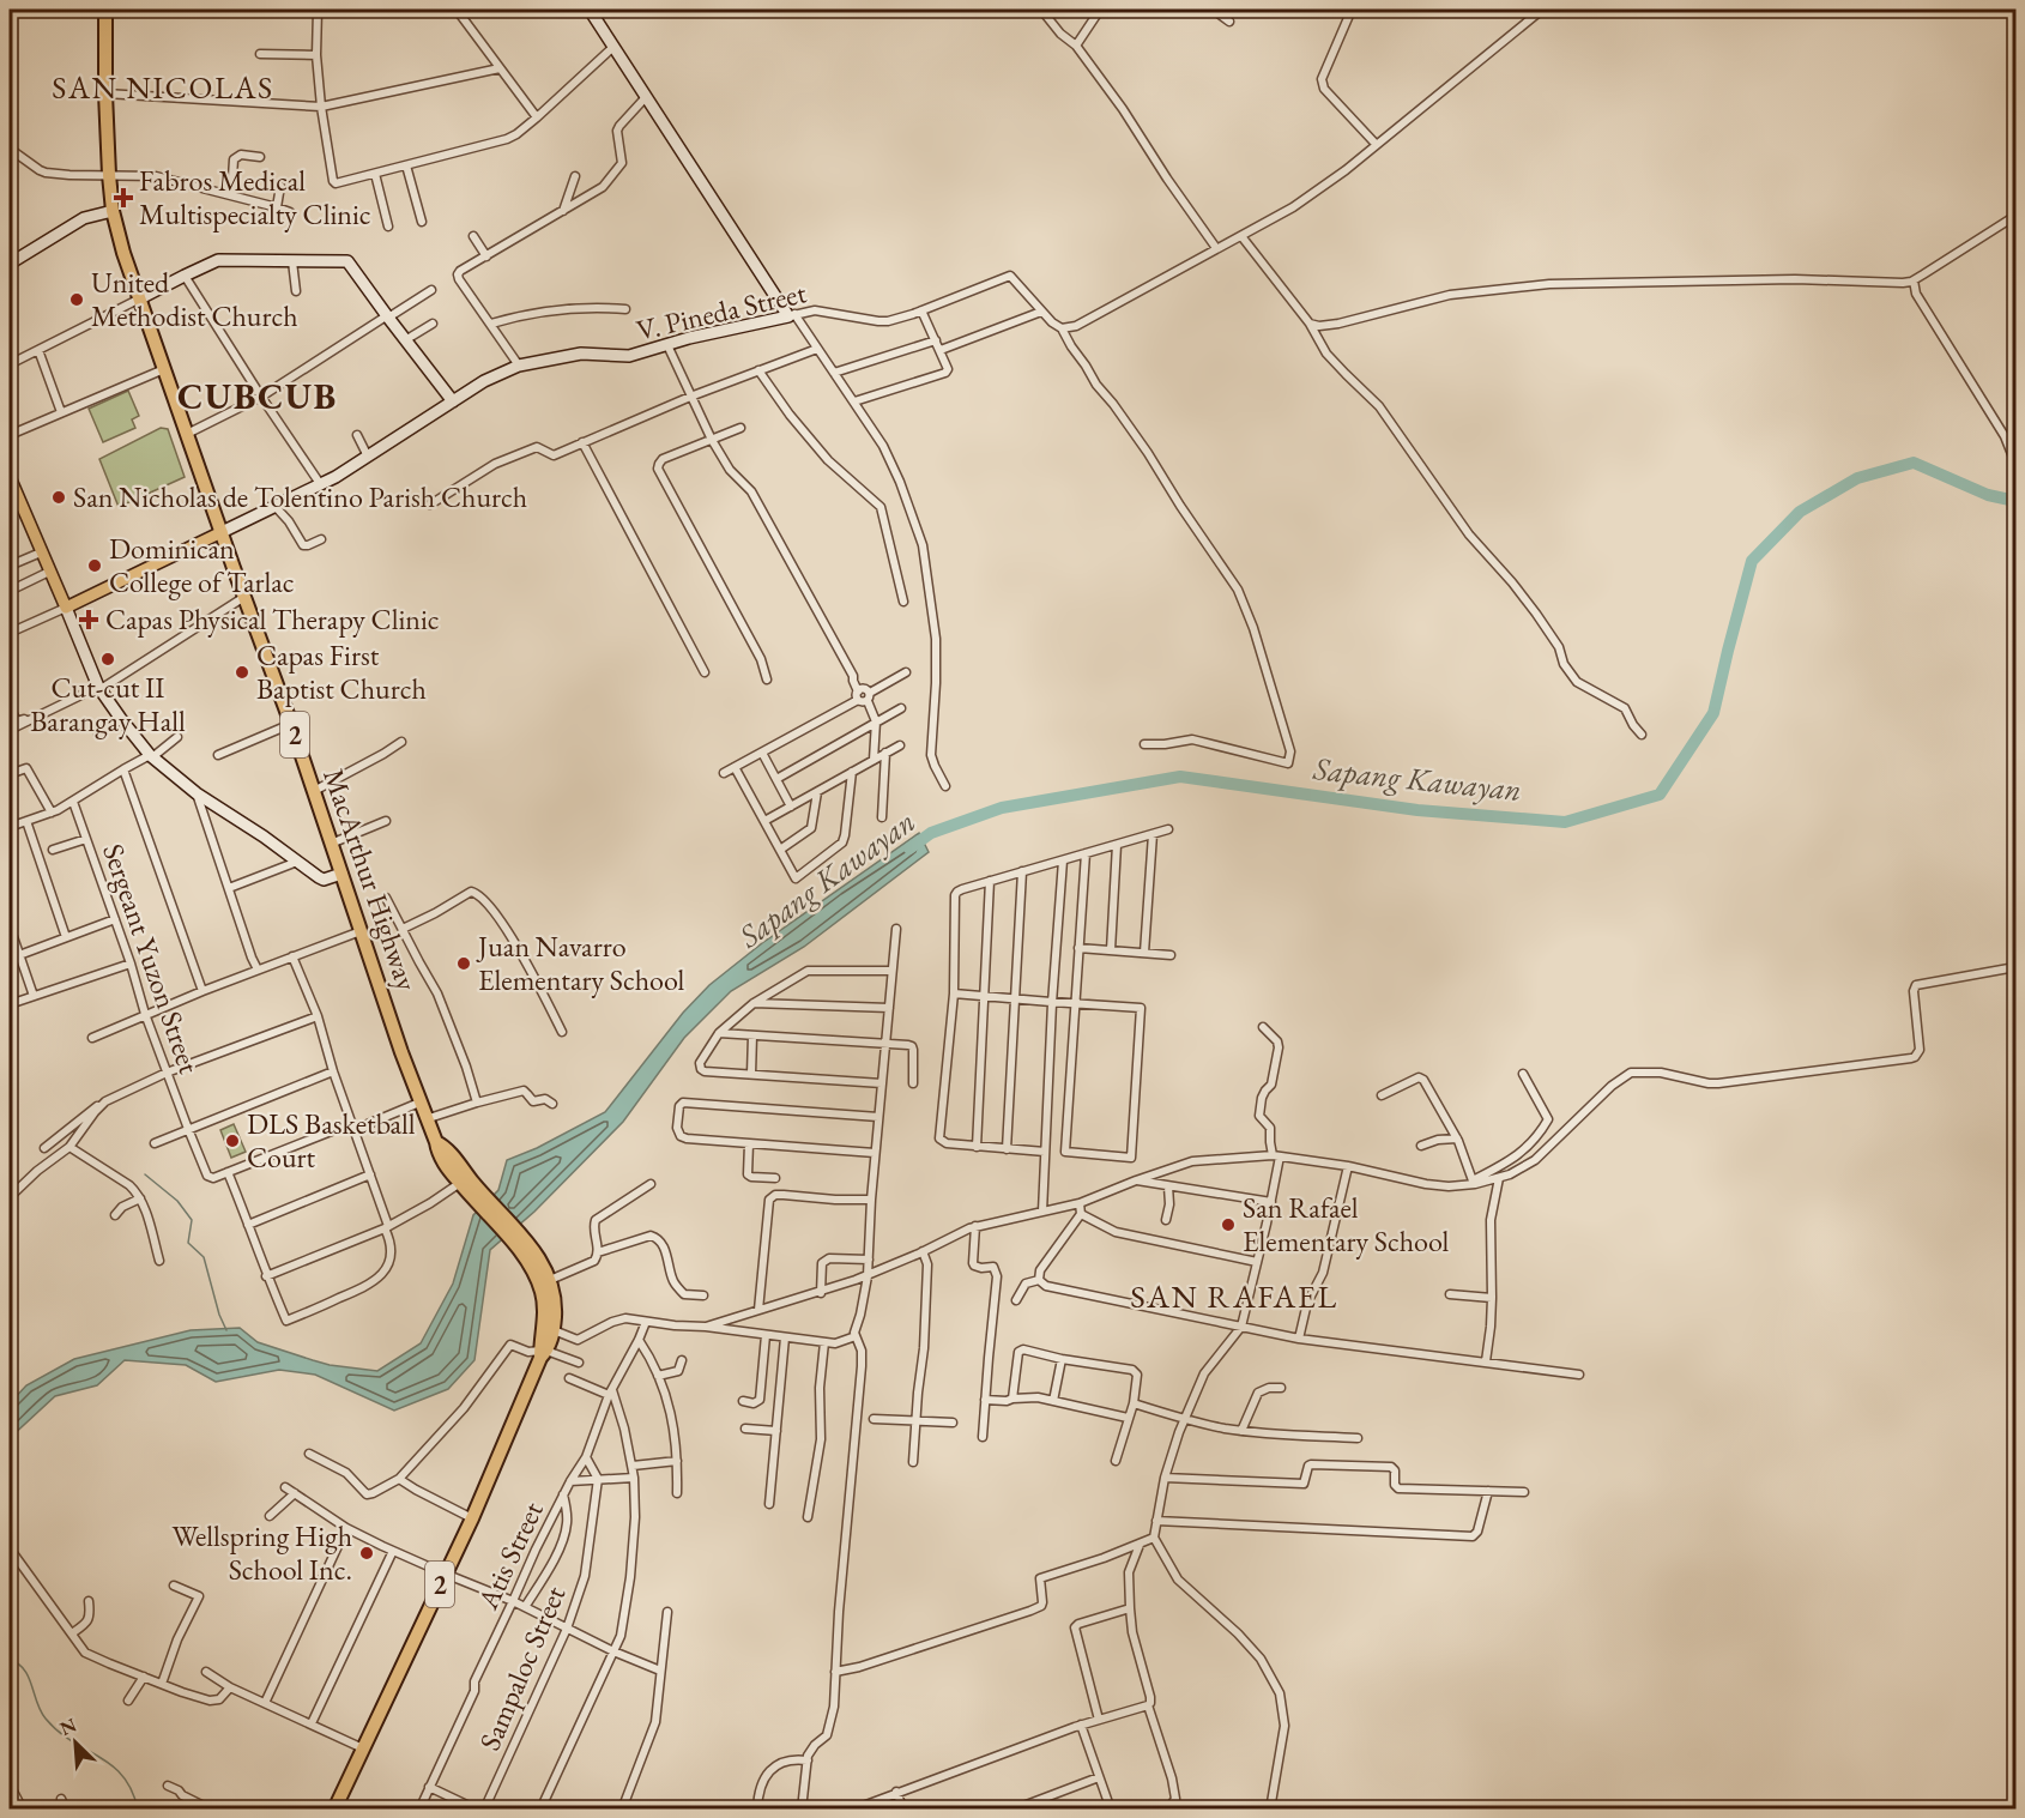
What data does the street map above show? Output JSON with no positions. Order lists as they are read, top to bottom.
{
  "streets": {
    "highway": ["2", "MacArthur Highway"],
    "main road": ["V. Pineda Street"],
    "street": ["Sergeant Yuzon Street", "Atis Street", "Sampaloc Street"]
  },
  "crossings": [
    ["V. Pineda Street", "MacArthur Highway"]
  ],
  "districts": ["SAN NICOLAS", "CUBCUB", "SAN RAFAEL"],
  "water": ["Sapang Kawayan"],
  "places": {
    "health": ["Fabros Medical Multispecialty Clinic", "Capas Physical Therapy Clinic"],
    "other": [
      "United Methodist Church",
      "San Nicholas de Tolentino Parish Church",
      "Dominican College of Tarlac",
      "Cut-cut II Barangay Hall",
      "Capas First Baptist Church",
      "Juan Navarro Elementary School",
      "DLS Basketball Court",
      "San Rafael Elementary School",
      "Wellspring High School Inc."
    ]
  },
  "north": "top left"
}
